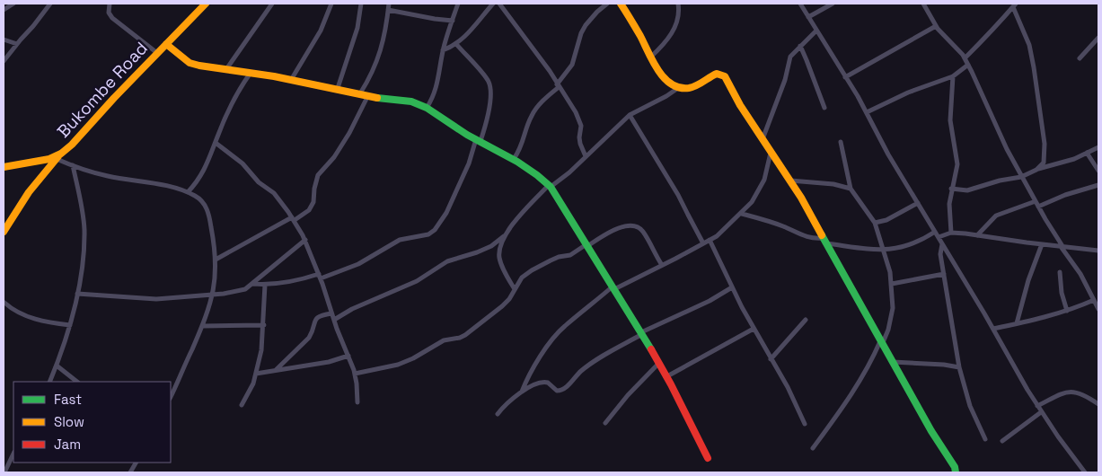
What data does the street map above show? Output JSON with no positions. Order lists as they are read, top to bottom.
{
  "streets": {
    "street": ["Bukombe Road"]
  },
  "legend": ["Fast", "Slow", "Jam"]
}
